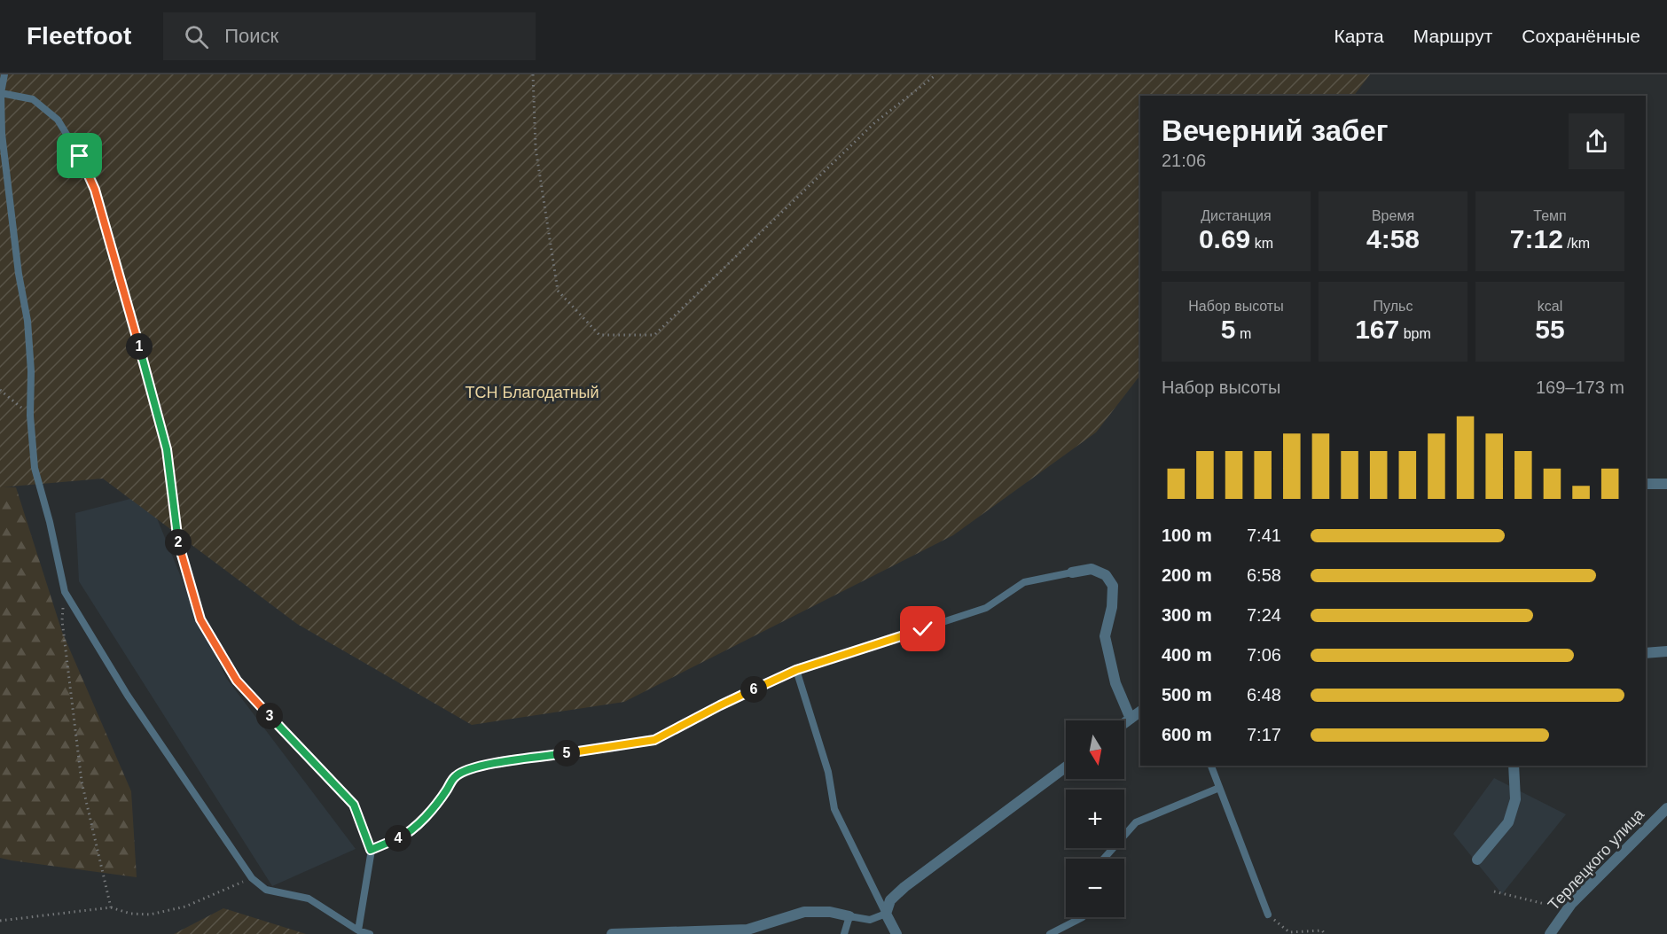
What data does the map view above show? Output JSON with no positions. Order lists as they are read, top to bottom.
{
  "streets": {
    "street": ["Терлецкого улица"]
  },
  "parks": ["ТСН Благодатный"],
  "north": "bottom",
  "page": {
    "header": "Fleetfoot",
    "search": "Поиск",
    "nav": ["Карта", "Маршрут", "Сохранённые"],
    "heading": ["Вечерний забег", "21:06"],
    "stats": [
      ["Дистанция", "0.69 km"],
      ["Время", "4:58"],
      ["Темп", "7:12 /km"],
      ["Набор высоты", "5 m"],
      ["Пульс", "167 bpm"],
      ["kcal", "55"]
    ],
    "pins": [
      "1",
      "2",
      "6",
      "3",
      "5",
      "4"
    ],
    "chart": ["Набор высоты", "169–173 m"],
    "list": [
      {
        "name": "100 m",
        "note": "7:41"
      },
      {
        "name": "200 m",
        "note": "6:58"
      },
      {
        "name": "300 m",
        "note": "7:24"
      },
      {
        "name": "400 m",
        "note": "7:06"
      },
      {
        "name": "500 m",
        "note": "6:48"
      },
      {
        "name": "600 m",
        "note": "7:17"
      }
    ],
    "map_buttons": ["+", "−"]
  }
}
